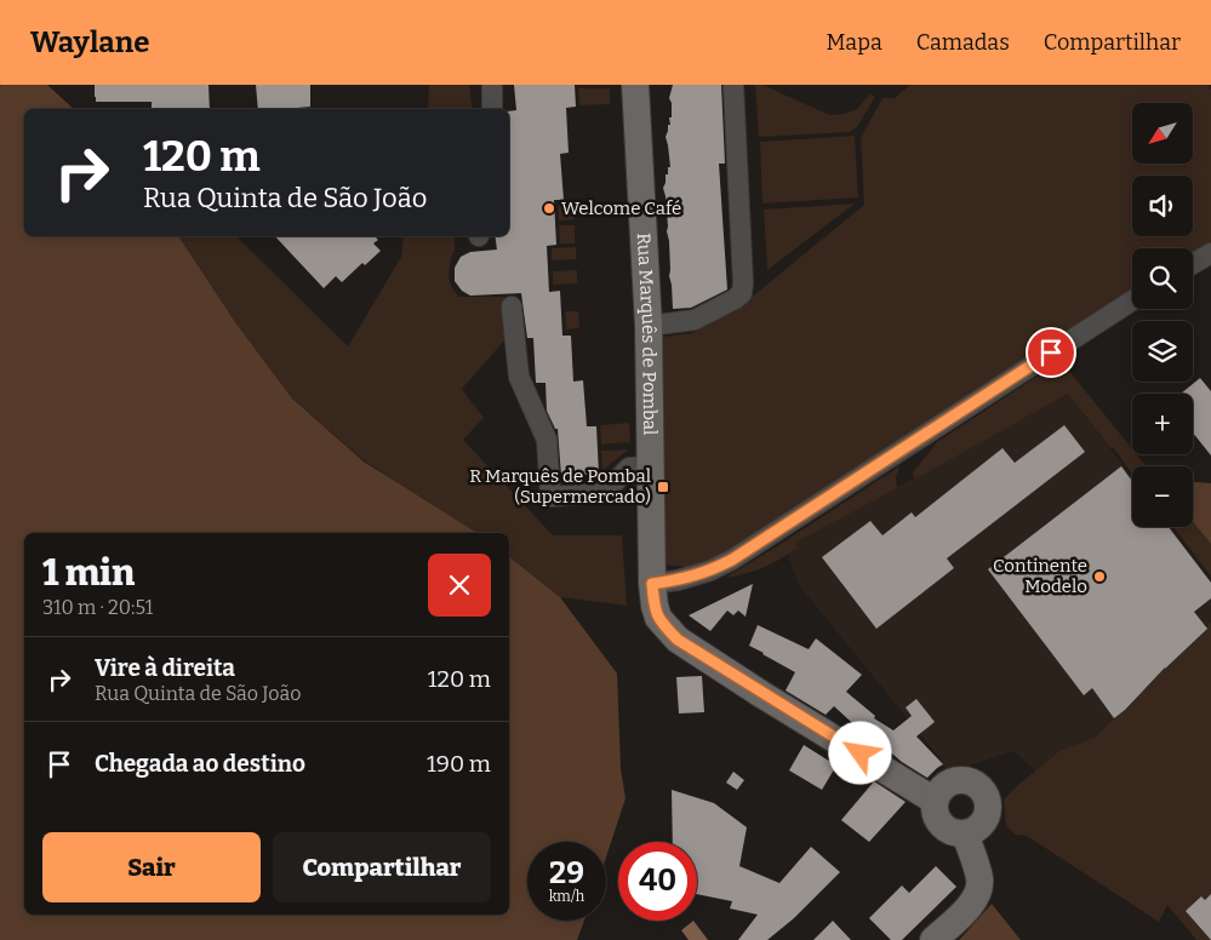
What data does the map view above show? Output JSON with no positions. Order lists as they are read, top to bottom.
{
  "streets": {
    "street": ["Rua Marquês de Pombal"]
  },
  "places": {
    "other": ["Welcome Café", "Continente Modelo"],
    "transit": ["R Marquês de Pombal (Supermercado)"]
  },
  "north": "bottom left",
  "page": {
    "header": "Waylane",
    "nav": ["Mapa", "Camadas", "Compartilhar"],
    "map_buttons": ["+", "−"],
    "turn": ["120 m", "Rua Quinta de São João"],
    "heading": ["1 min", "310 m · 20:51"],
    "list": [
      {
        "name": "Vire à direita",
        "note": "Rua Quinta de São João",
        "value": "120 m"
      },
      {
        "name": "Chegada ao destino",
        "value": "190 m"
      }
    ],
    "buttons": ["Sair", "Compartilhar"],
    "speed": "29 km/h",
    "limit": "40"
  }
}
